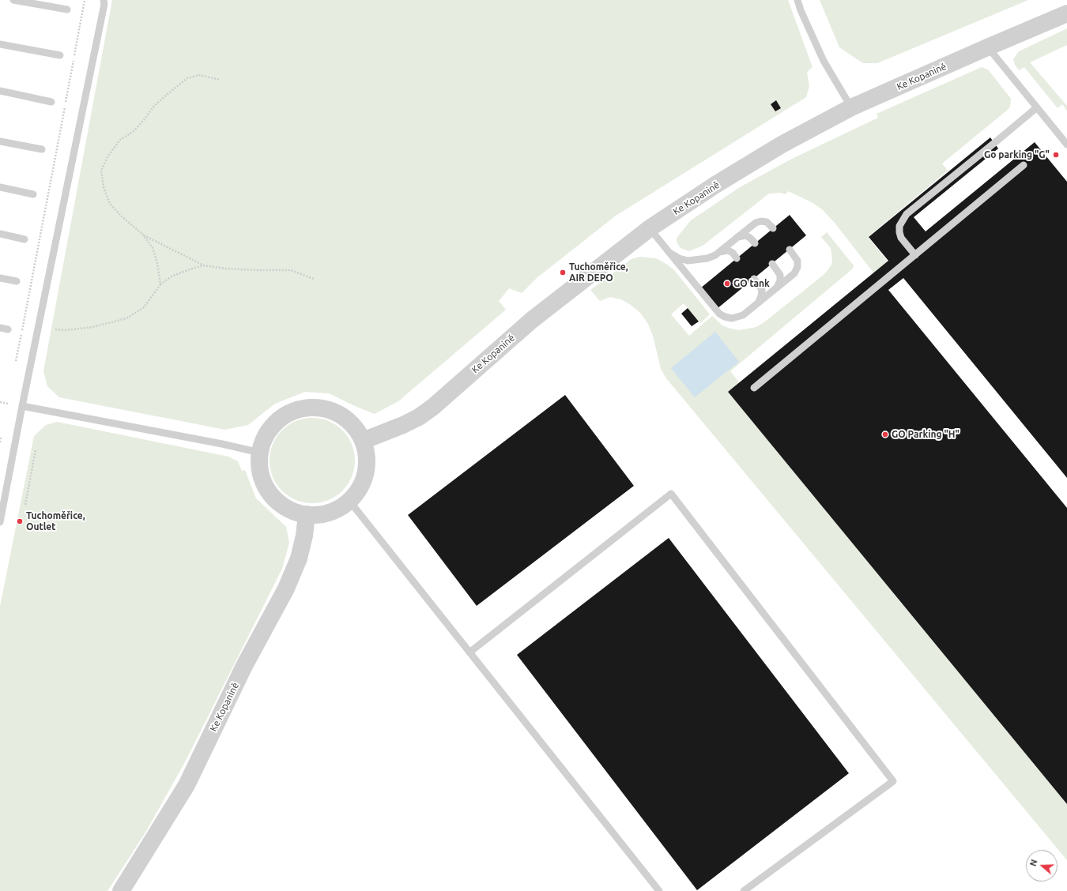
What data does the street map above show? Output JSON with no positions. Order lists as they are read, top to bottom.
{
  "streets": {
    "street": ["Ke Kopanině"]
  },
  "places": [
    "Go parking \"G\"",
    "Tuchoměřice, AIR DEPO",
    "GO tank",
    "GO Parking \"H\"",
    "Tuchoměřice, Outlet"
  ],
  "north": "left"
}
